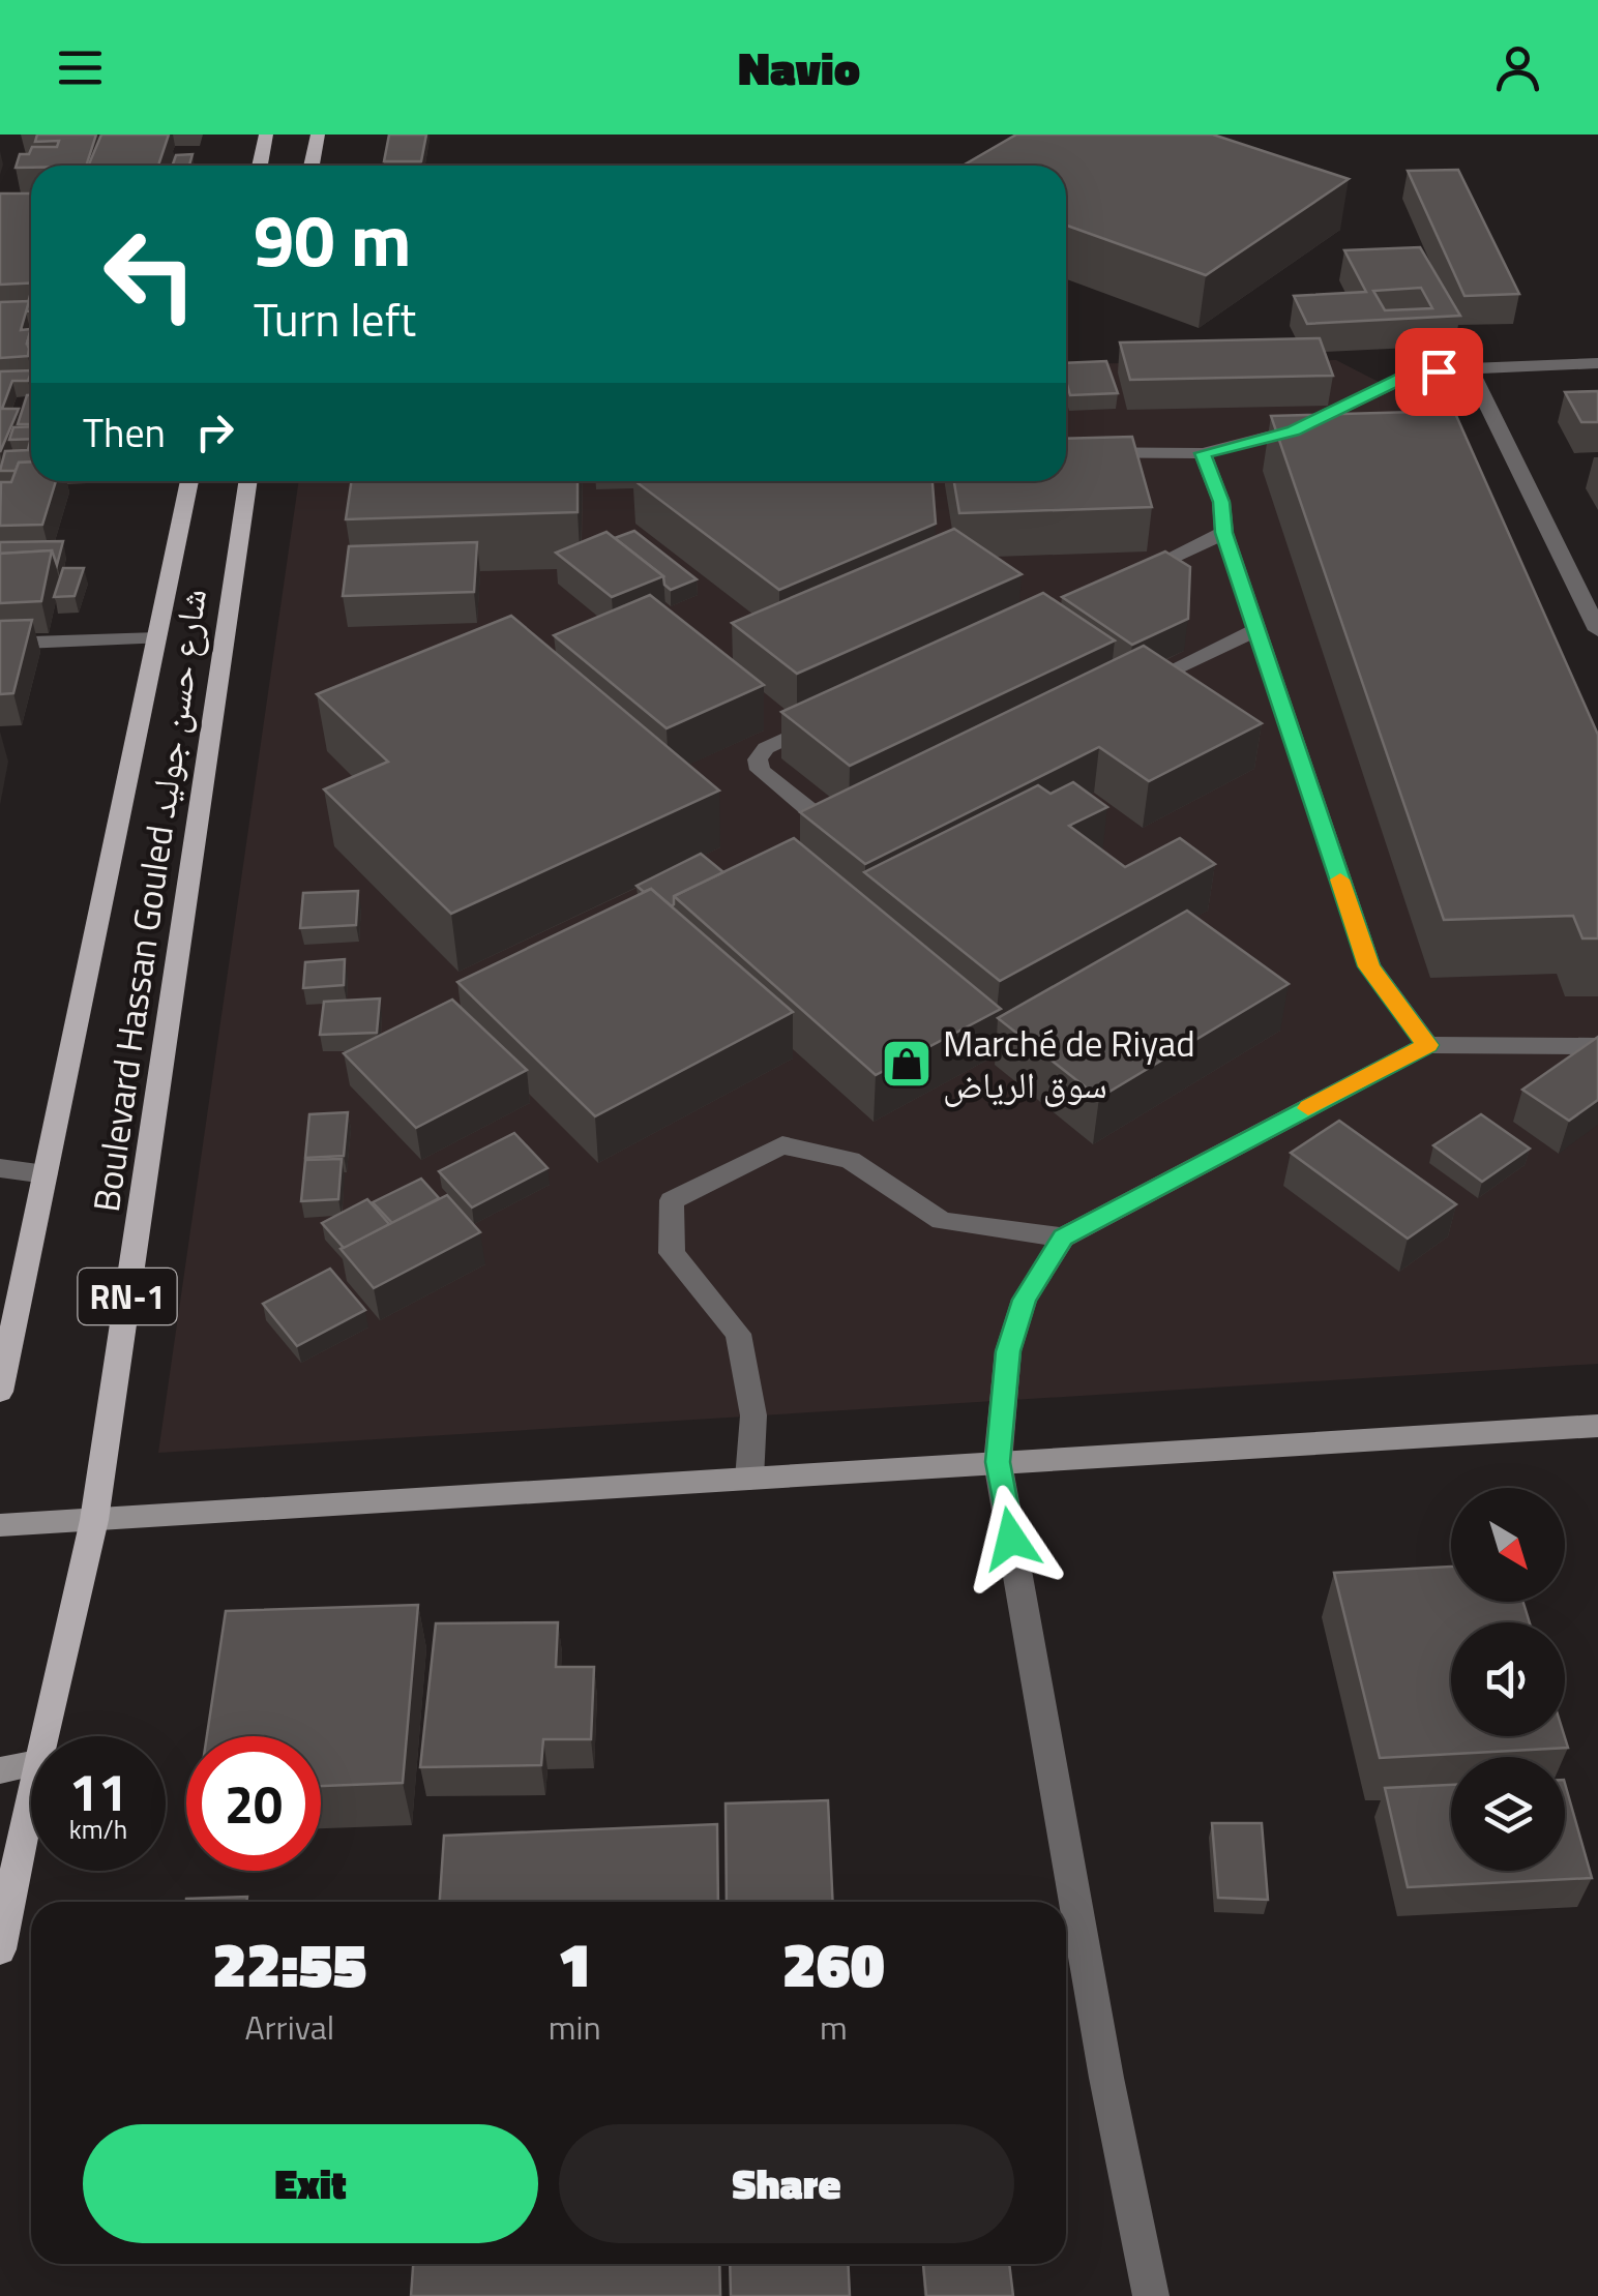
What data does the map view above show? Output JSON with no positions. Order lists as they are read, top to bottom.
{
  "streets": {
    "main road": ["Boulevard Hassan Gouled شارع حسن جوليد", "RN-1"]
  },
  "places": {
    "shop": ["Marché de Riyad سوق الرياض"]
  },
  "north": "bottom right",
  "page": {
    "header": "Navio",
    "turn": ["90 m", "Turn left"],
    "then": "Then",
    "speed": "11 km/h",
    "limit": "20",
    "eta": [
      "22:55",
      "Arrival",
      "1",
      "min",
      "260",
      "m"
    ],
    "buttons": ["Exit", "Share"]
  }
}
